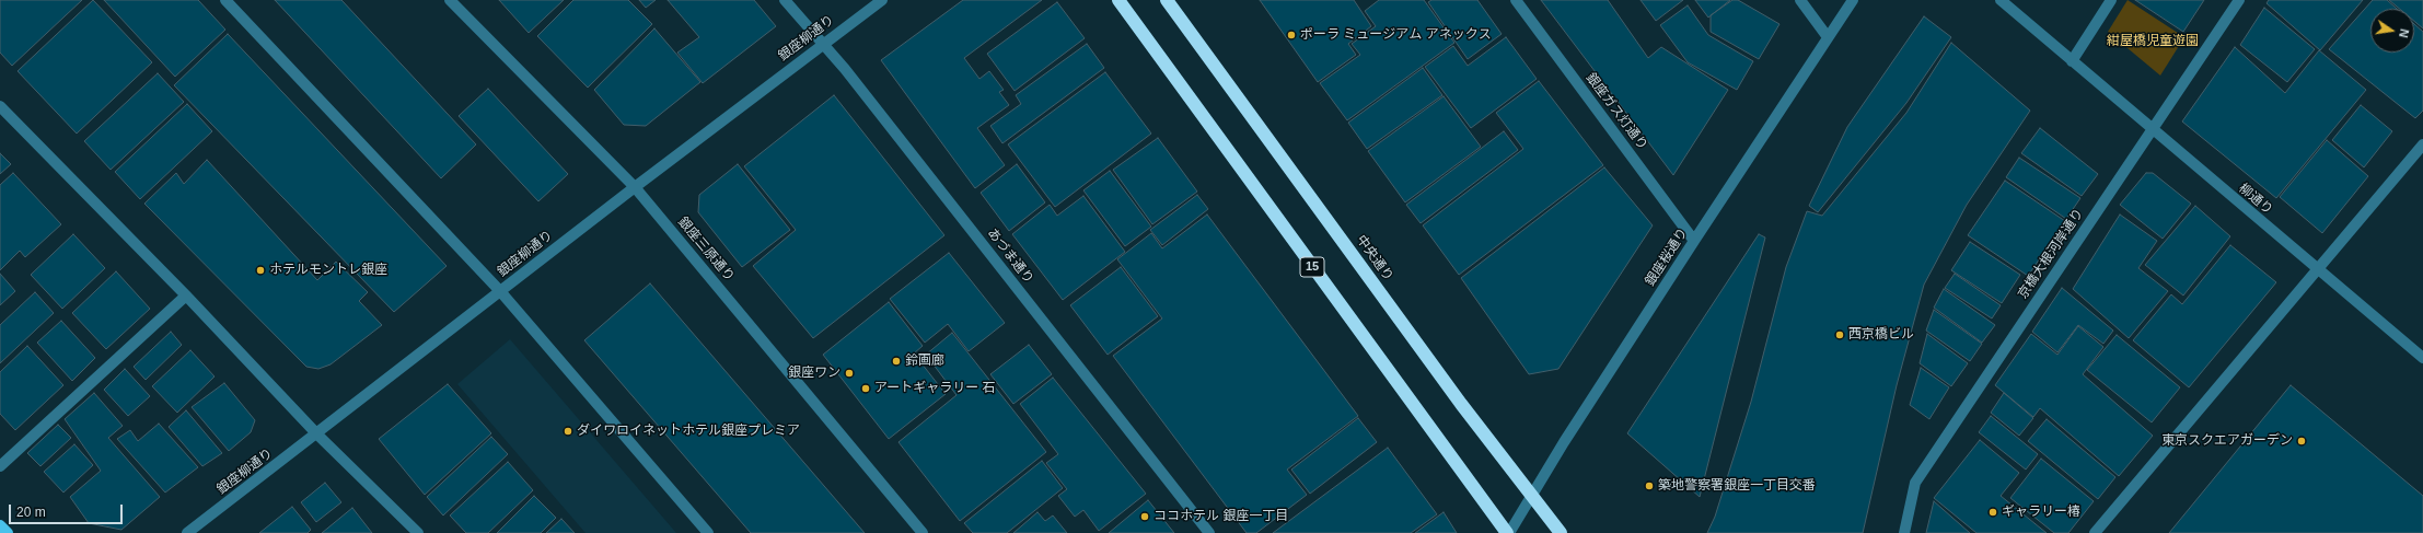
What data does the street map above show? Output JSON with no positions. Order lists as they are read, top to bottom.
{
  "streets": {
    "highway": ["中央通り", "15"],
    "street": [
      "銀座柳通り",
      "銀座ガス灯通り",
      "柳通り",
      "銀座三原通り",
      "京橋大根河岸通り",
      "あづま通り",
      "銀座桜通り"
    ]
  },
  "crossings": [
    ["銀座柳通り", "銀座三原通り"],
    ["銀座柳通り", "あづま通り"],
    ["銀座ガス灯通り", "銀座桜通り"],
    ["柳通り", "京橋大根河岸通り"],
    ["銀座桜通り", "中央通り"],
    ["銀座桜通り", "15"]
  ],
  "parks": ["紺屋橋児童遊園"],
  "places": [
    "ポーラ ミュージアム アネックス",
    "ホテルモントレ銀座",
    "西京橋ビル",
    "鈴画廊",
    "銀座ワン",
    "アートギャラリー 石",
    "ダイワロイネットホテル銀座プレミア",
    "東京スクエアガーデン",
    "築地警察署銀座一丁目交番",
    "ギャラリー椿",
    "ココホテル 銀座一丁目"
  ],
  "scale_bar": "20 m",
  "north": "right"
}
